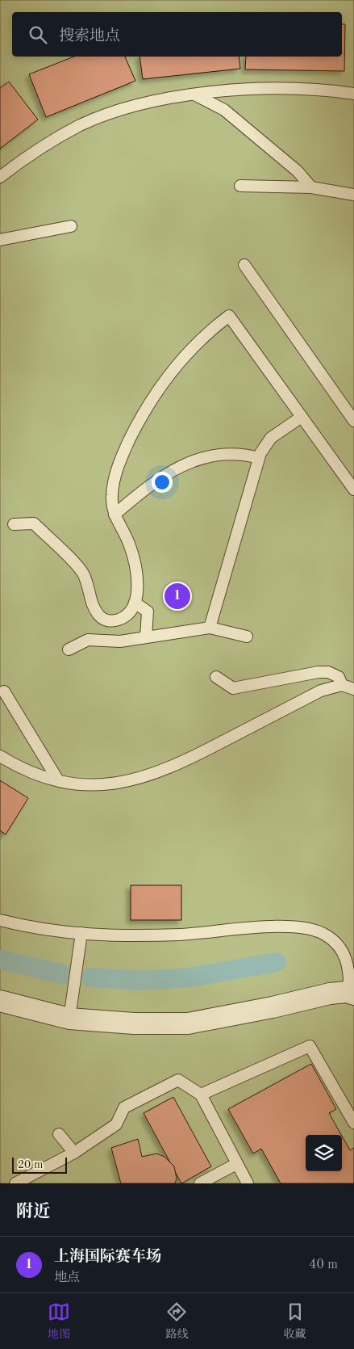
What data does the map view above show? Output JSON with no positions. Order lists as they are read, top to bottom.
{
  "scale_bar": "20 m",
  "page": {
    "search": "搜索地点",
    "pins": "1",
    "scale": "20 m",
    "heading": "附近",
    "list": [
      {
        "mark": "1",
        "name": "上海国际赛车场",
        "note": "地点",
        "value": "40 m"
      }
    ],
    "nav": ["地图", "路线", "收藏"]
  }
}
